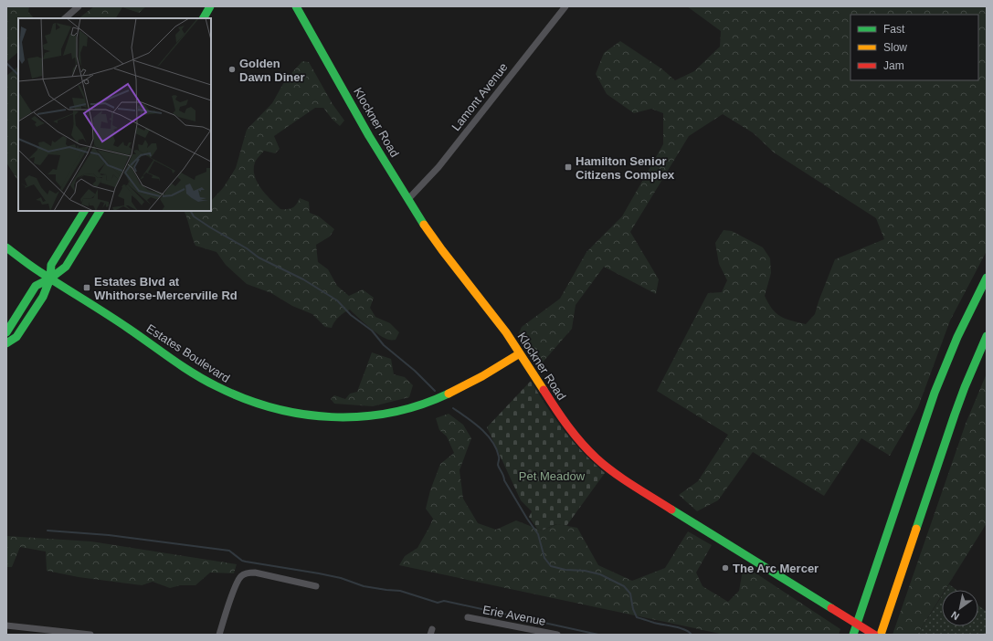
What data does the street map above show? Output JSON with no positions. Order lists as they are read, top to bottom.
{
  "streets": {
    "main road": ["Klockner Road", "Estates Boulevard"],
    "street": ["Lamont Avenue", "Erie Avenue"]
  },
  "crossings": [
    ["Lamont Avenue", "Klockner Road"],
    ["Klockner Road", "Estates Boulevard"]
  ],
  "parks": ["Pet Meadow"],
  "places": {
    "other": ["Golden Dawn Diner", "The Arc Mercer"],
    "transit": ["Hamilton Senior Citizens Complex", "Estates Blvd at Whithorse-Mercerville Rd"]
  },
  "legend": ["Fast", "Slow", "Jam"],
  "north": "bottom left"
}
